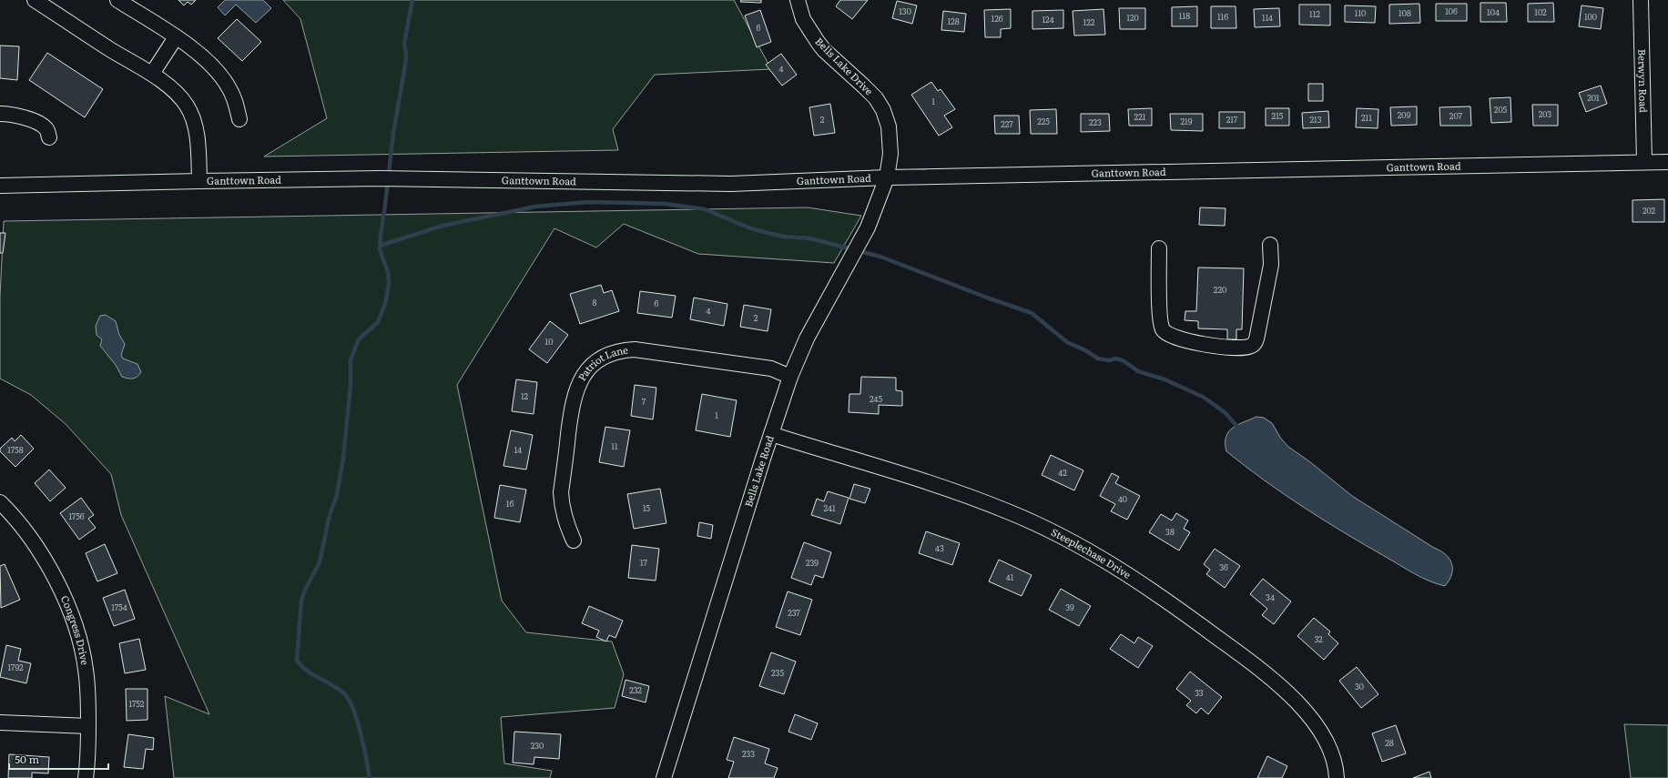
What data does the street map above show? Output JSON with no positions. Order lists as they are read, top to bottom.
{
  "streets": {
    "street": [
      "Bells Lake Drive",
      "Berwyn Road",
      "Ganttown Road",
      "Patriot Lane",
      "Bells Lake Road",
      "Steeplechase Drive",
      "Congress Drive"
    ]
  },
  "crossings": [
    ["Bells Lake Drive", "Ganttown Road"],
    ["Bells Lake Drive", "Bells Lake Road"],
    ["Berwyn Road", "Ganttown Road"],
    ["Ganttown Road", "Bells Lake Road"],
    ["Patriot Lane", "Bells Lake Road"],
    ["Bells Lake Road", "Steeplechase Drive"]
  ],
  "house_numbers": [
    "130",
    "106",
    "104",
    "102",
    "110",
    "108",
    "112",
    "118",
    "116",
    "100",
    "120",
    "114",
    "126",
    "124",
    "128",
    "122",
    "6",
    "4",
    "201",
    "1",
    "205",
    "203",
    "209",
    "215",
    "207",
    "221",
    "211",
    "2",
    "217",
    "213",
    "225",
    "219",
    "223",
    "227",
    "202",
    "220",
    "8",
    "6",
    "4",
    "2",
    "10",
    "12",
    "245",
    "7",
    "1",
    "11",
    "1758",
    "14",
    "42",
    "40",
    "16",
    "15",
    "241",
    "1756",
    "38",
    "43",
    "17",
    "239",
    "36",
    "41",
    "34",
    "1754",
    "39",
    "237",
    "32",
    "1792",
    "235",
    "30",
    "232",
    "33",
    "1752",
    "28",
    "230",
    "233"
  ],
  "scale_bar": "50 m"
}
